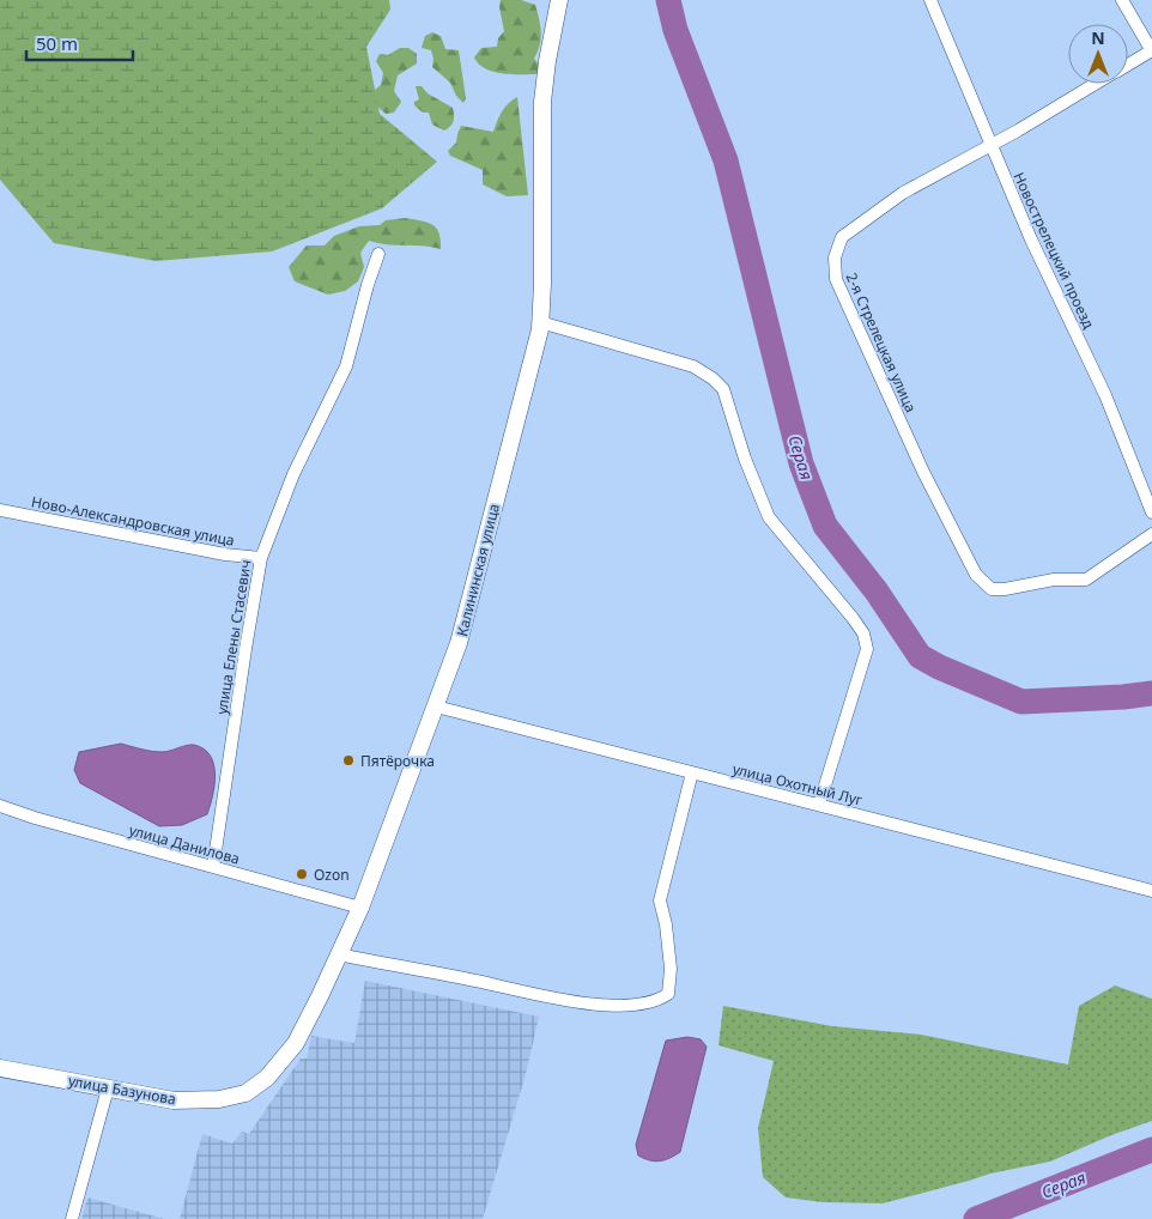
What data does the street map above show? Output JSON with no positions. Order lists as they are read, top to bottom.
{
  "streets": {
    "street": [
      "Новострелецкий проезд",
      "2-я Стрелецкая улица",
      "Ново-Александровская улица",
      "Калининская улица",
      "улица Елены Стасевич",
      "улица Охотный Луг",
      "улица Данилова",
      "улица Базунова"
    ]
  },
  "crossings": [
    ["Новострелецкий проезд", "2-я Стрелецкая улица"],
    ["Ново-Александровская улица", "улица Елены Стасевич"],
    ["Калининская улица", "улица Охотный Луг"],
    ["Калининская улица", "улица Данилова"],
    ["Калининская улица", "улица Базунова"],
    ["улица Елены Стасевич", "улица Данилова"]
  ],
  "water": ["Серая"],
  "places": ["Пятёрочка", "Ozon"],
  "scale_bar": "50 m",
  "north": "top"
}
